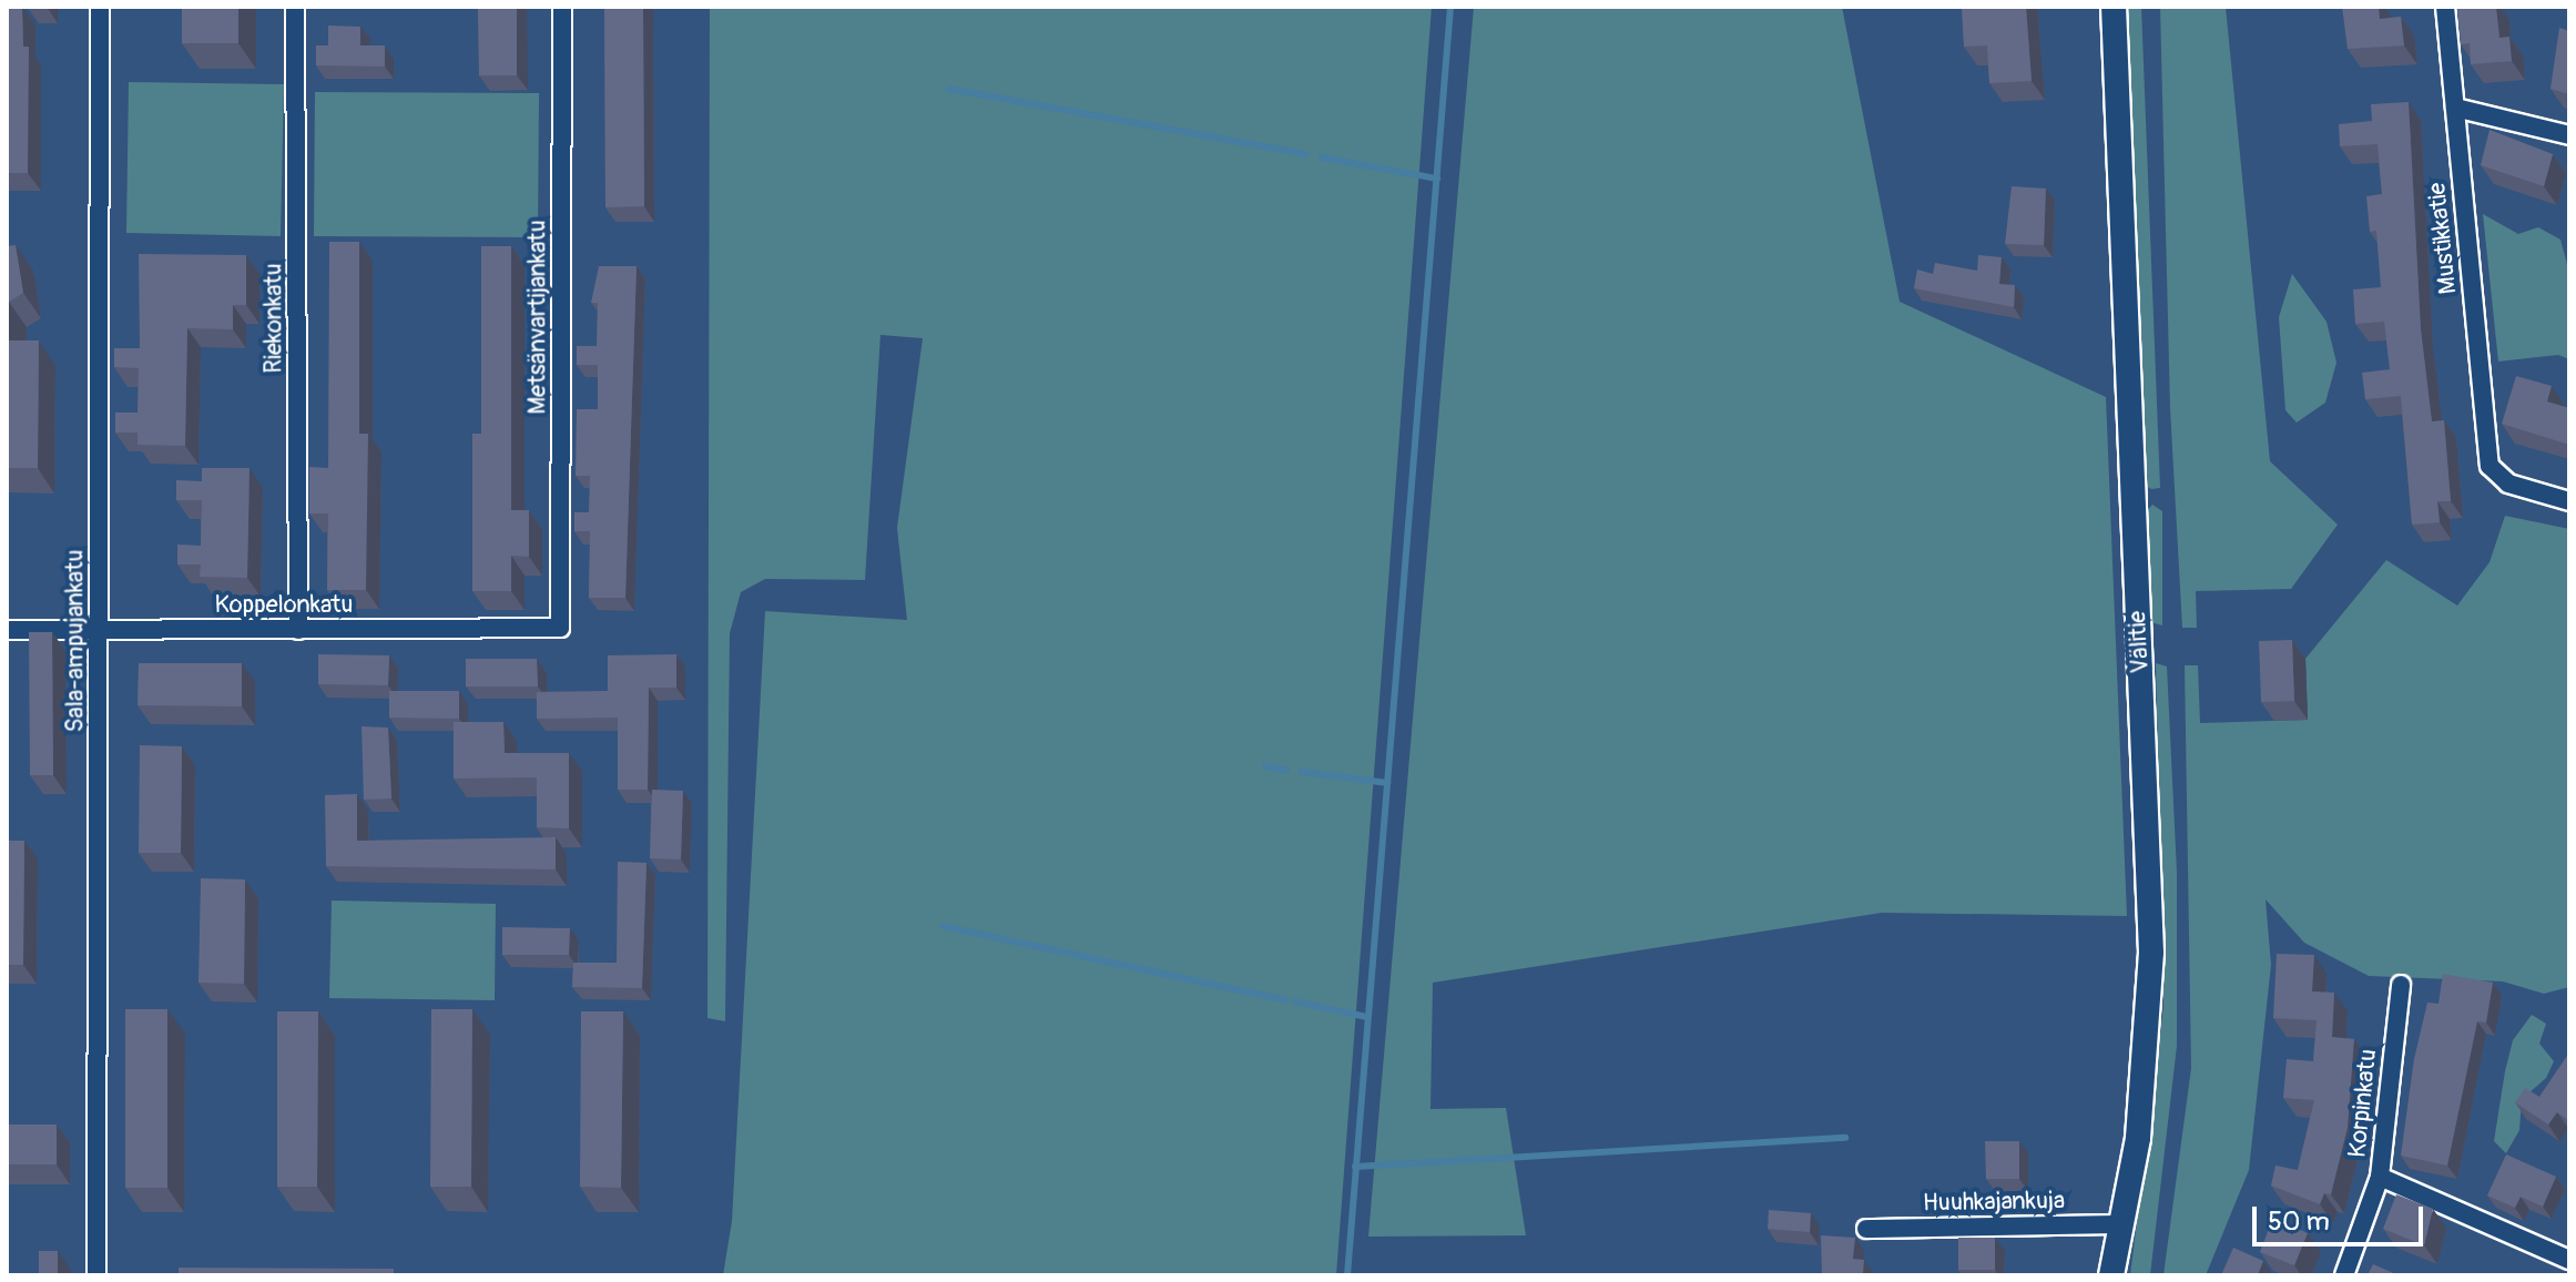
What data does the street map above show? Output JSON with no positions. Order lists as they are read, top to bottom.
{
  "streets": {
    "main road": ["Välitie"],
    "street": [
      "Mustikkatie",
      "Metsänvartijankatu",
      "Riekonkatu",
      "Koppelonkatu",
      "Sala-ampujankatu",
      "Korpinkatu",
      "Huuhkajankuja"
    ]
  },
  "crossings": [
    ["Metsänvartijankatu", "Koppelonkatu"],
    ["Riekonkatu", "Koppelonkatu"],
    ["Koppelonkatu", "Sala-ampujankatu"],
    ["Välitie", "Huuhkajankuja"]
  ],
  "scale_bar": "50 m"
}
